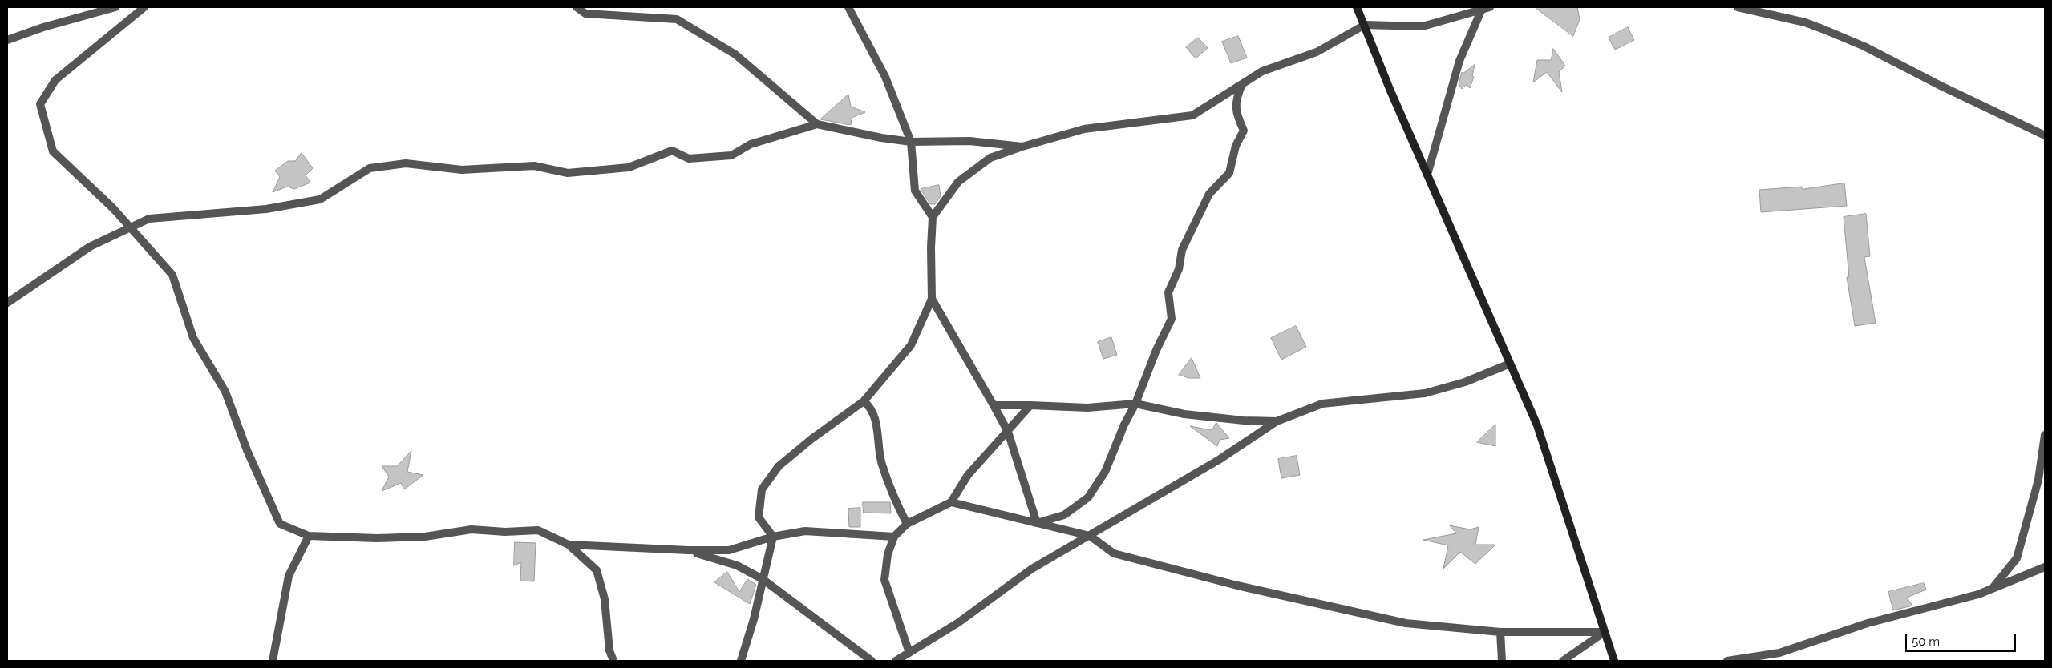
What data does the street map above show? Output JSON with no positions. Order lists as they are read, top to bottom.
{
  "scale_bar": "50 m"
}
